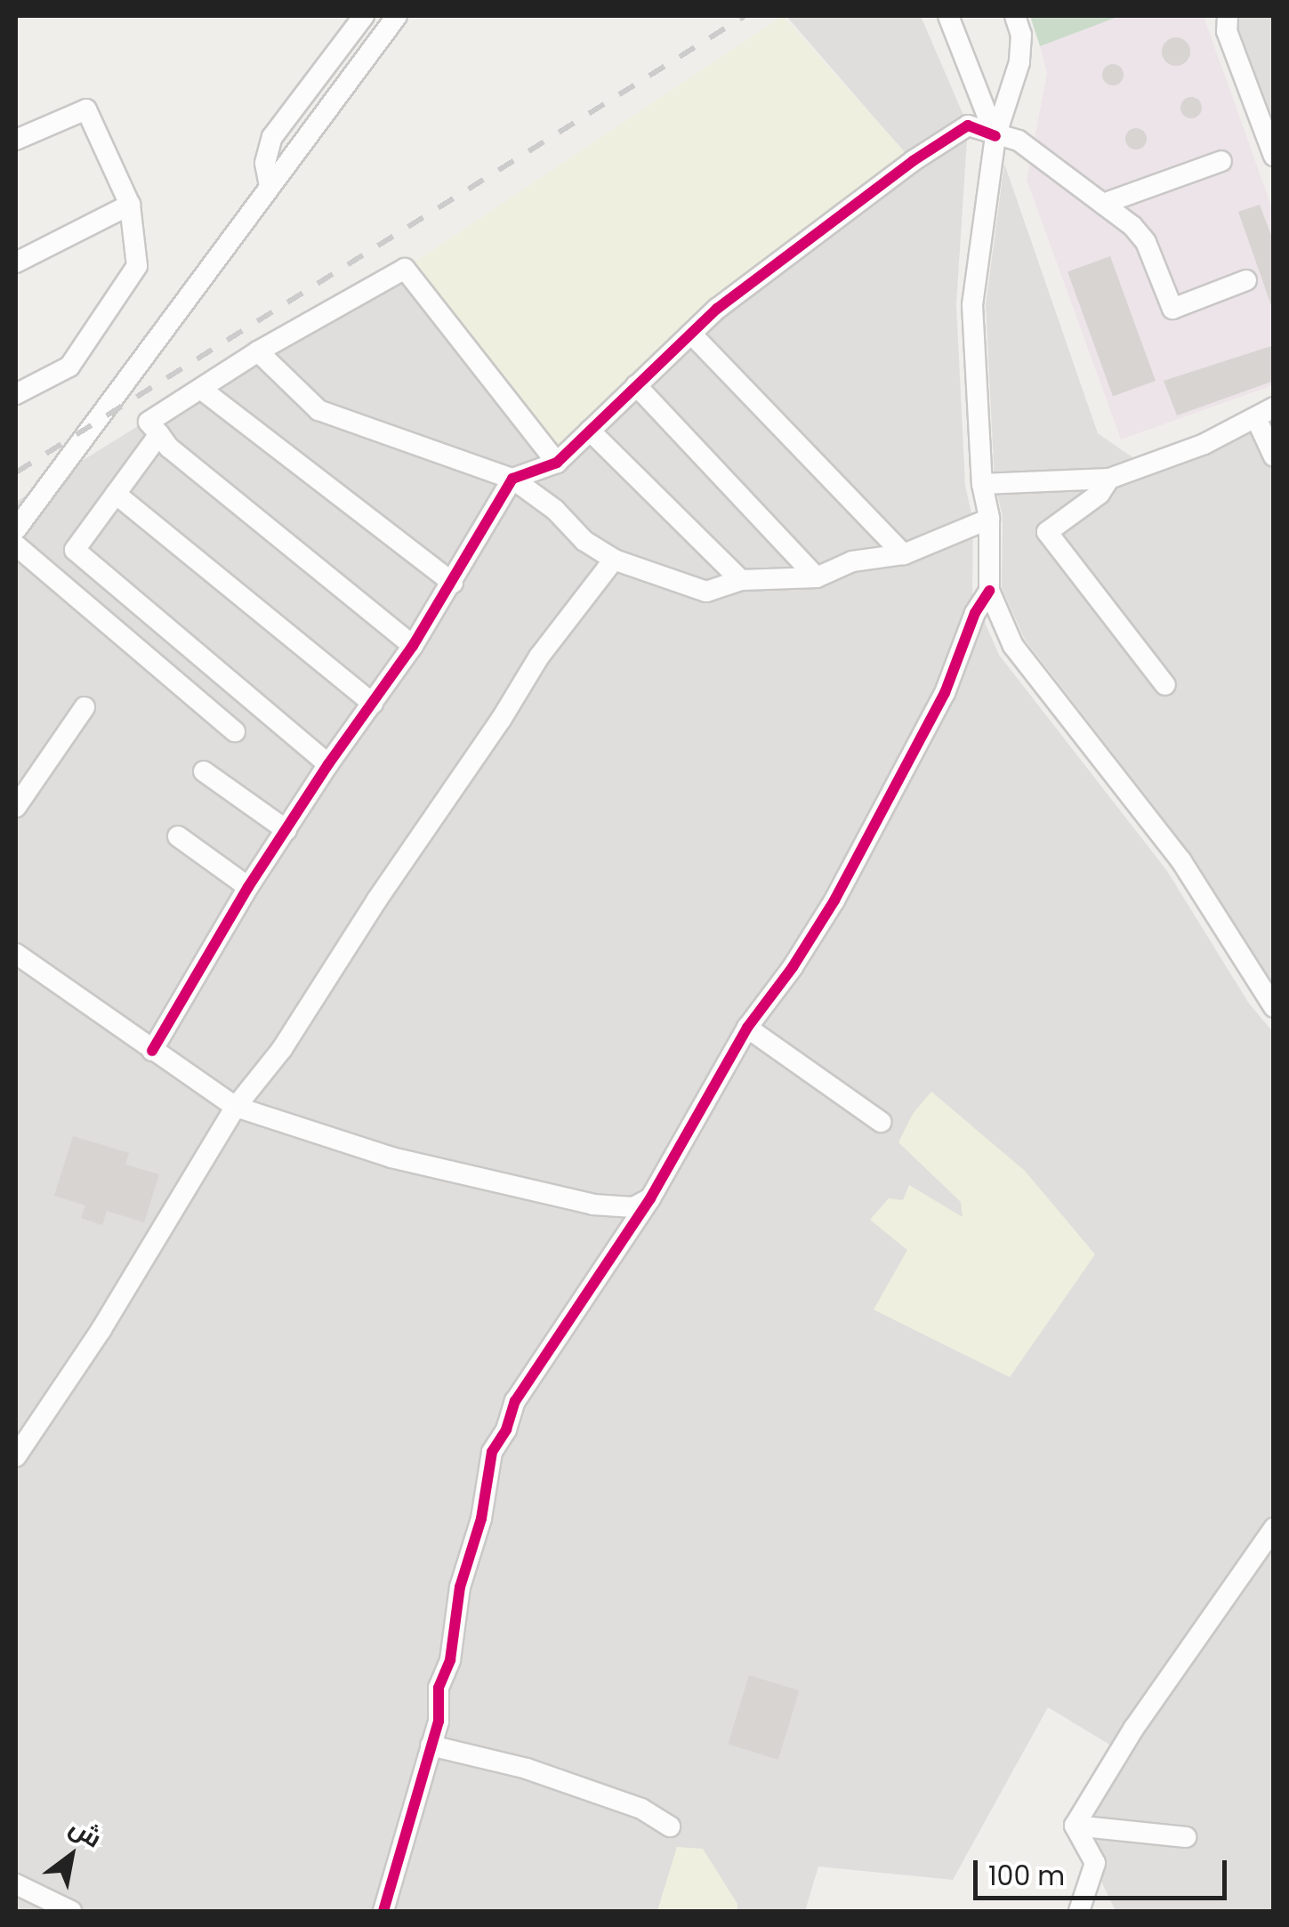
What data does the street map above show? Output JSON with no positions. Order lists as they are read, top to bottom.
{
  "scale_bar": "100 m",
  "north": "top right"
}
